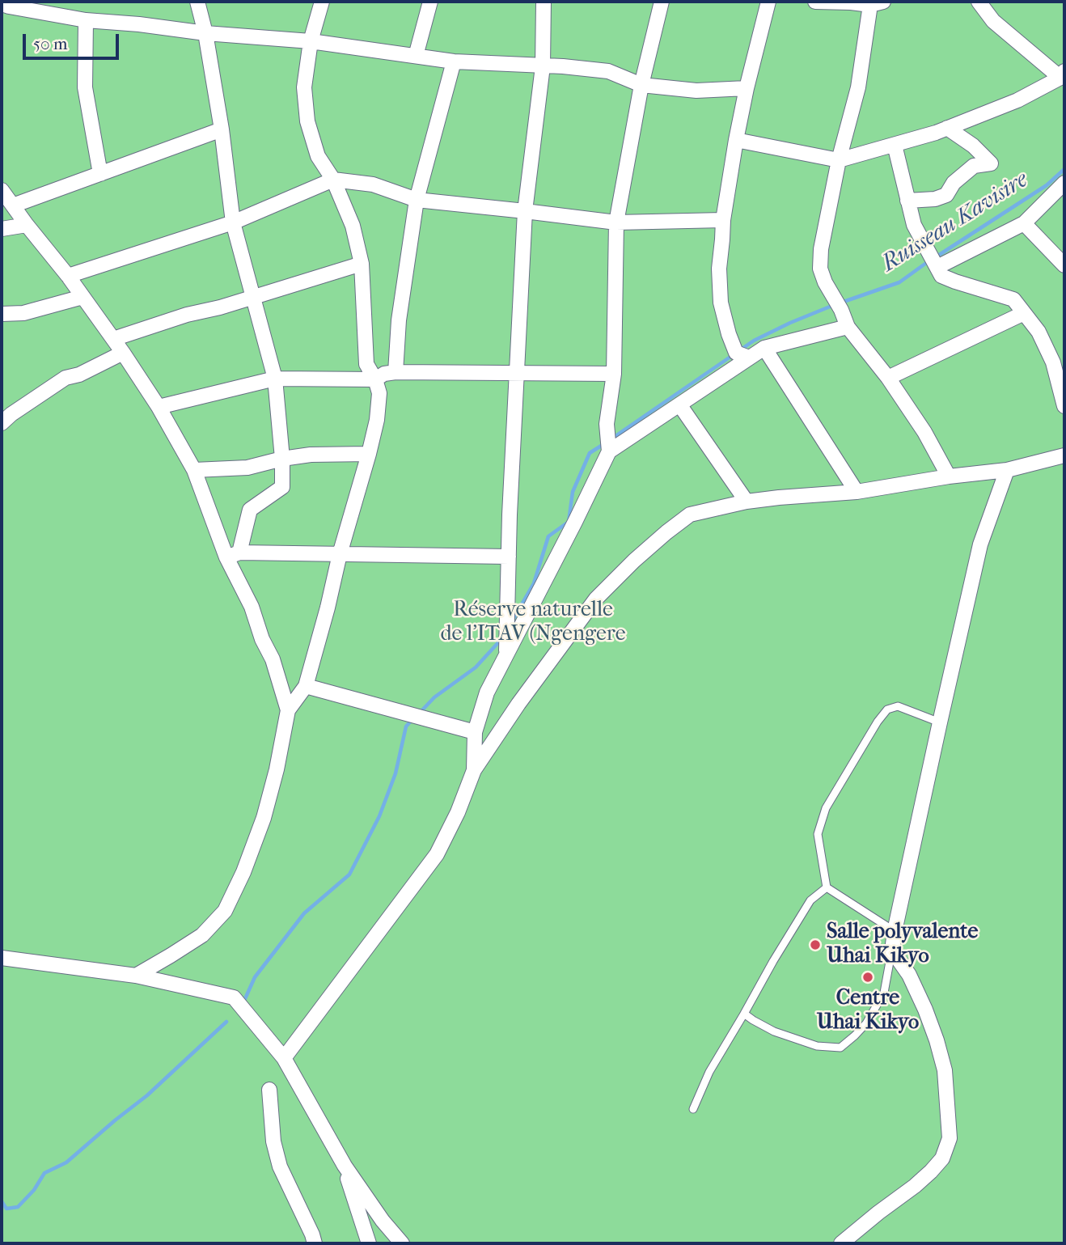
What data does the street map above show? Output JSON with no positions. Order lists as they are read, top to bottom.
{
  "water": ["Ruisseau Kavisire"],
  "parks": ["Réserve naturelle de l'ITAV (Ngengere"],
  "places": ["Salle polyvalente Uhai Kikyo", "Centre Uhai Kikyo"],
  "scale_bar": "50 m"
}
